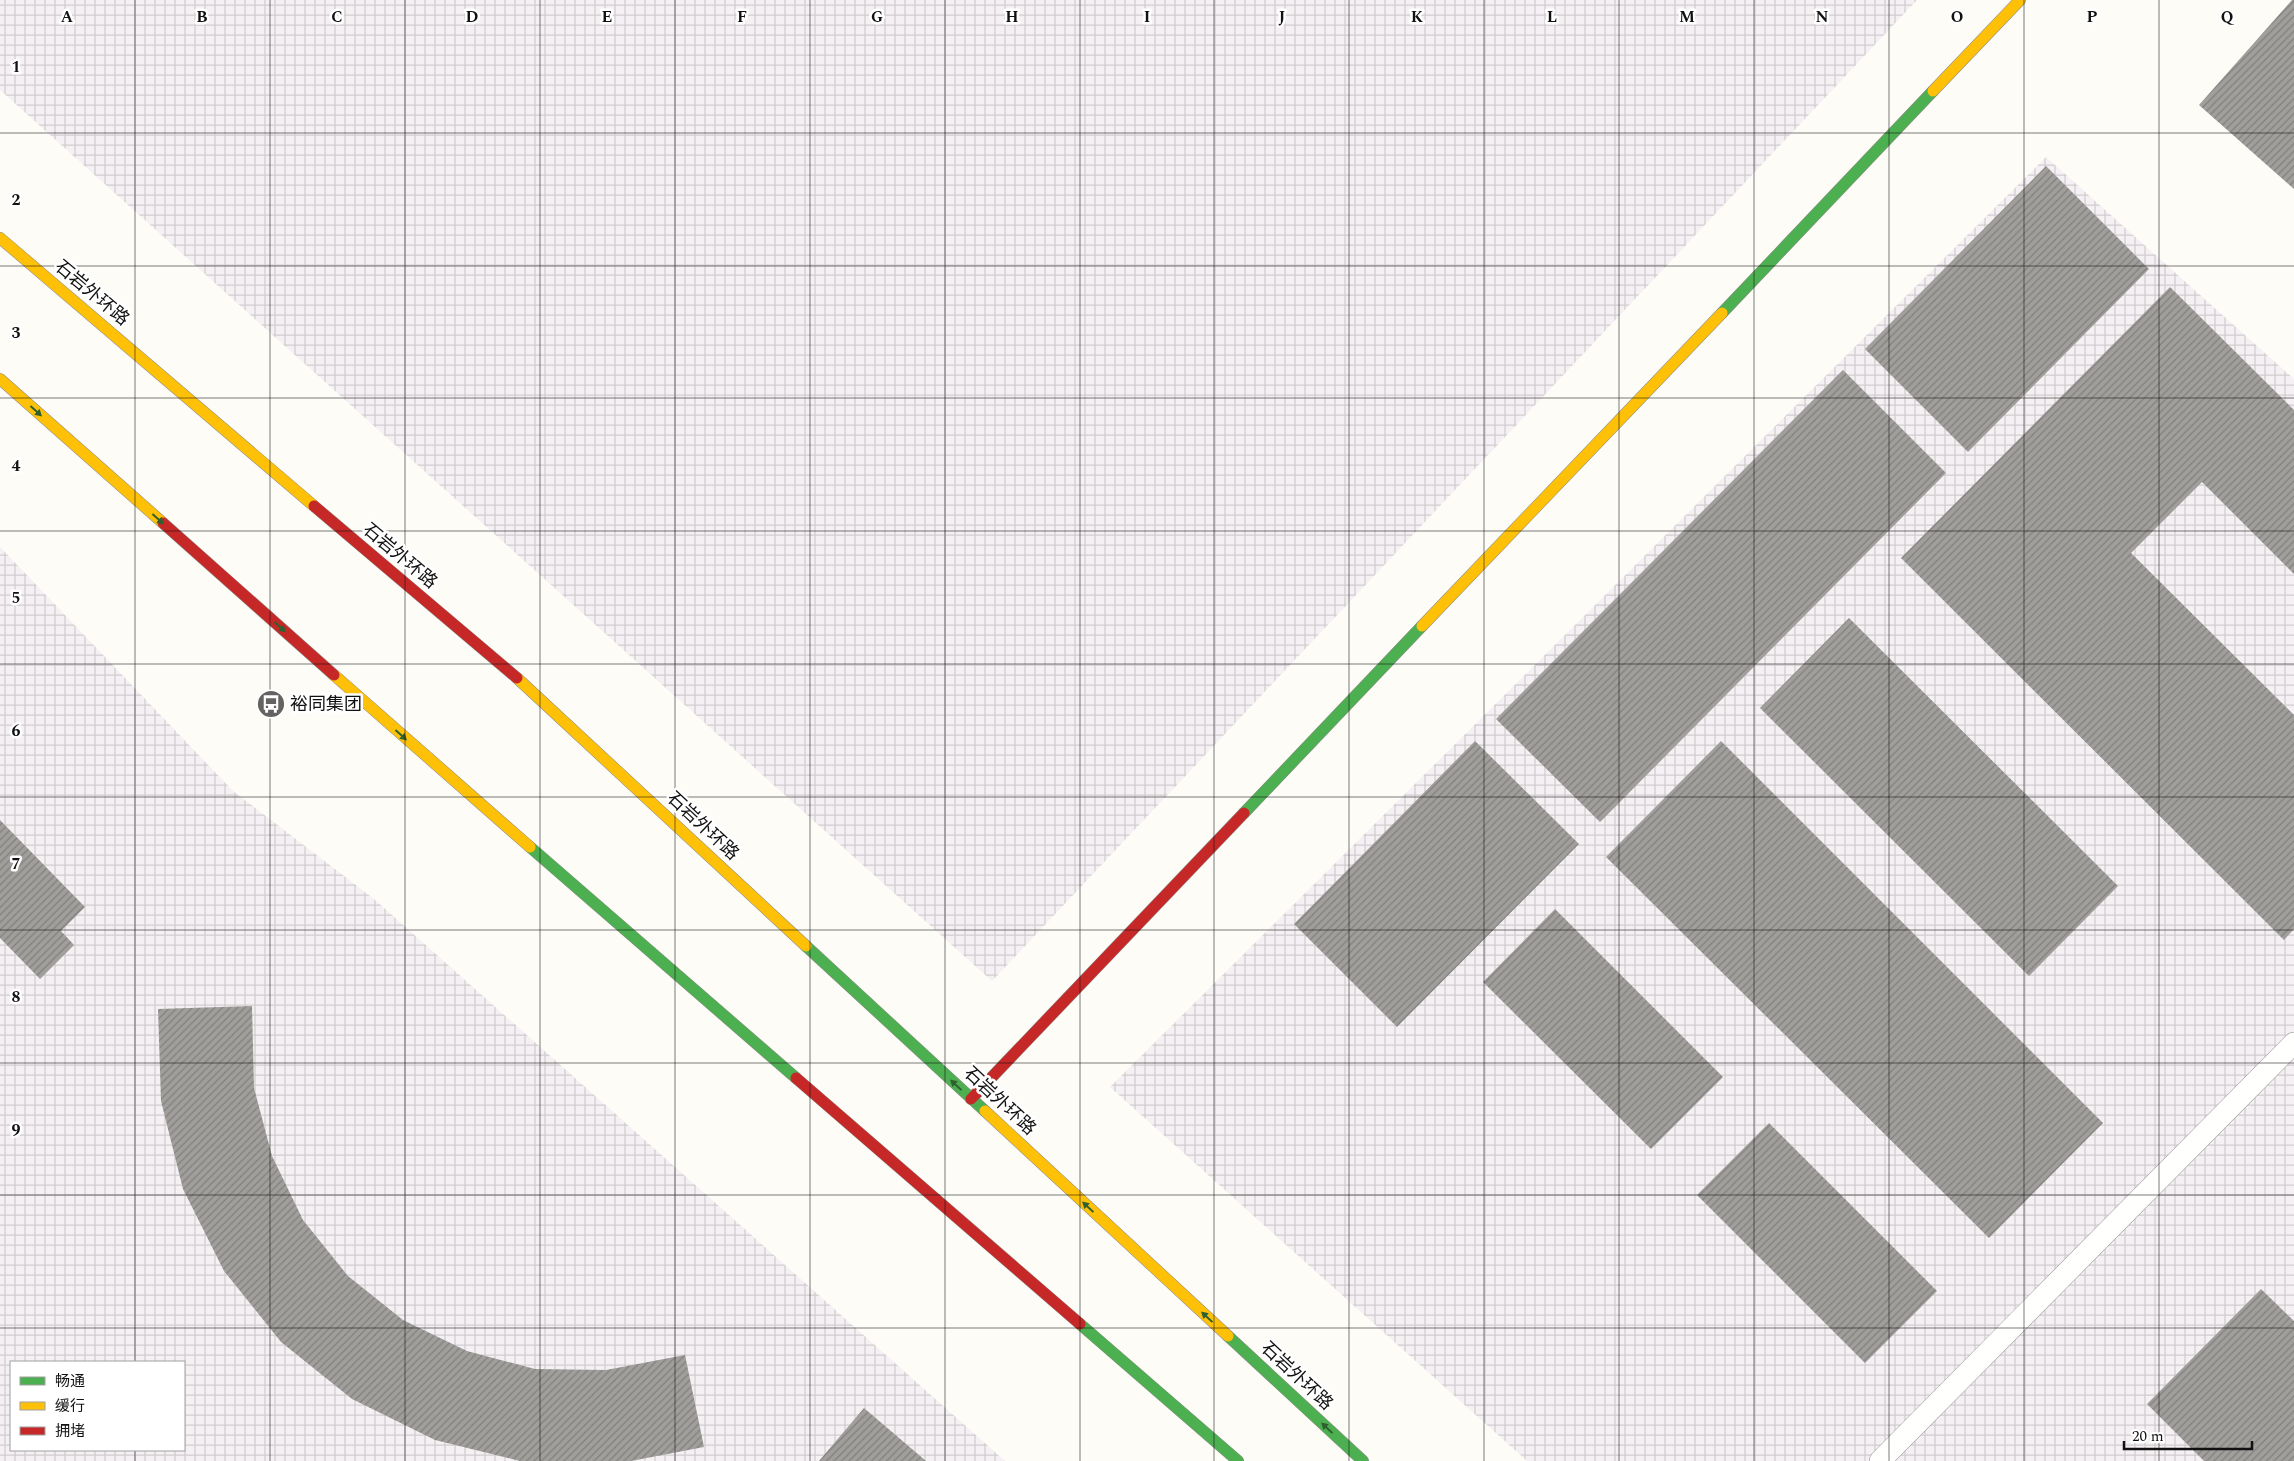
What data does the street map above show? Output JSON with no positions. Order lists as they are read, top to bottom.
{
  "streets": {
    "main road": ["石岩外环路"]
  },
  "one_way": ["石岩外环路"],
  "places": {
    "bus stop": ["裕同集团"]
  },
  "legend": ["畅通", "缓行", "拥堵"],
  "scale_bar": "20 m",
  "grid": {
    "columns": [
      "A",
      "B",
      "C",
      "D",
      "E",
      "F",
      "G",
      "H",
      "I",
      "J",
      "K",
      "L",
      "M",
      "N",
      "O",
      "P",
      "Q"
    ],
    "rows": [
      "1",
      "2",
      "3",
      "4",
      "5",
      "6",
      "7",
      "8",
      "9"
    ]
  }
}
